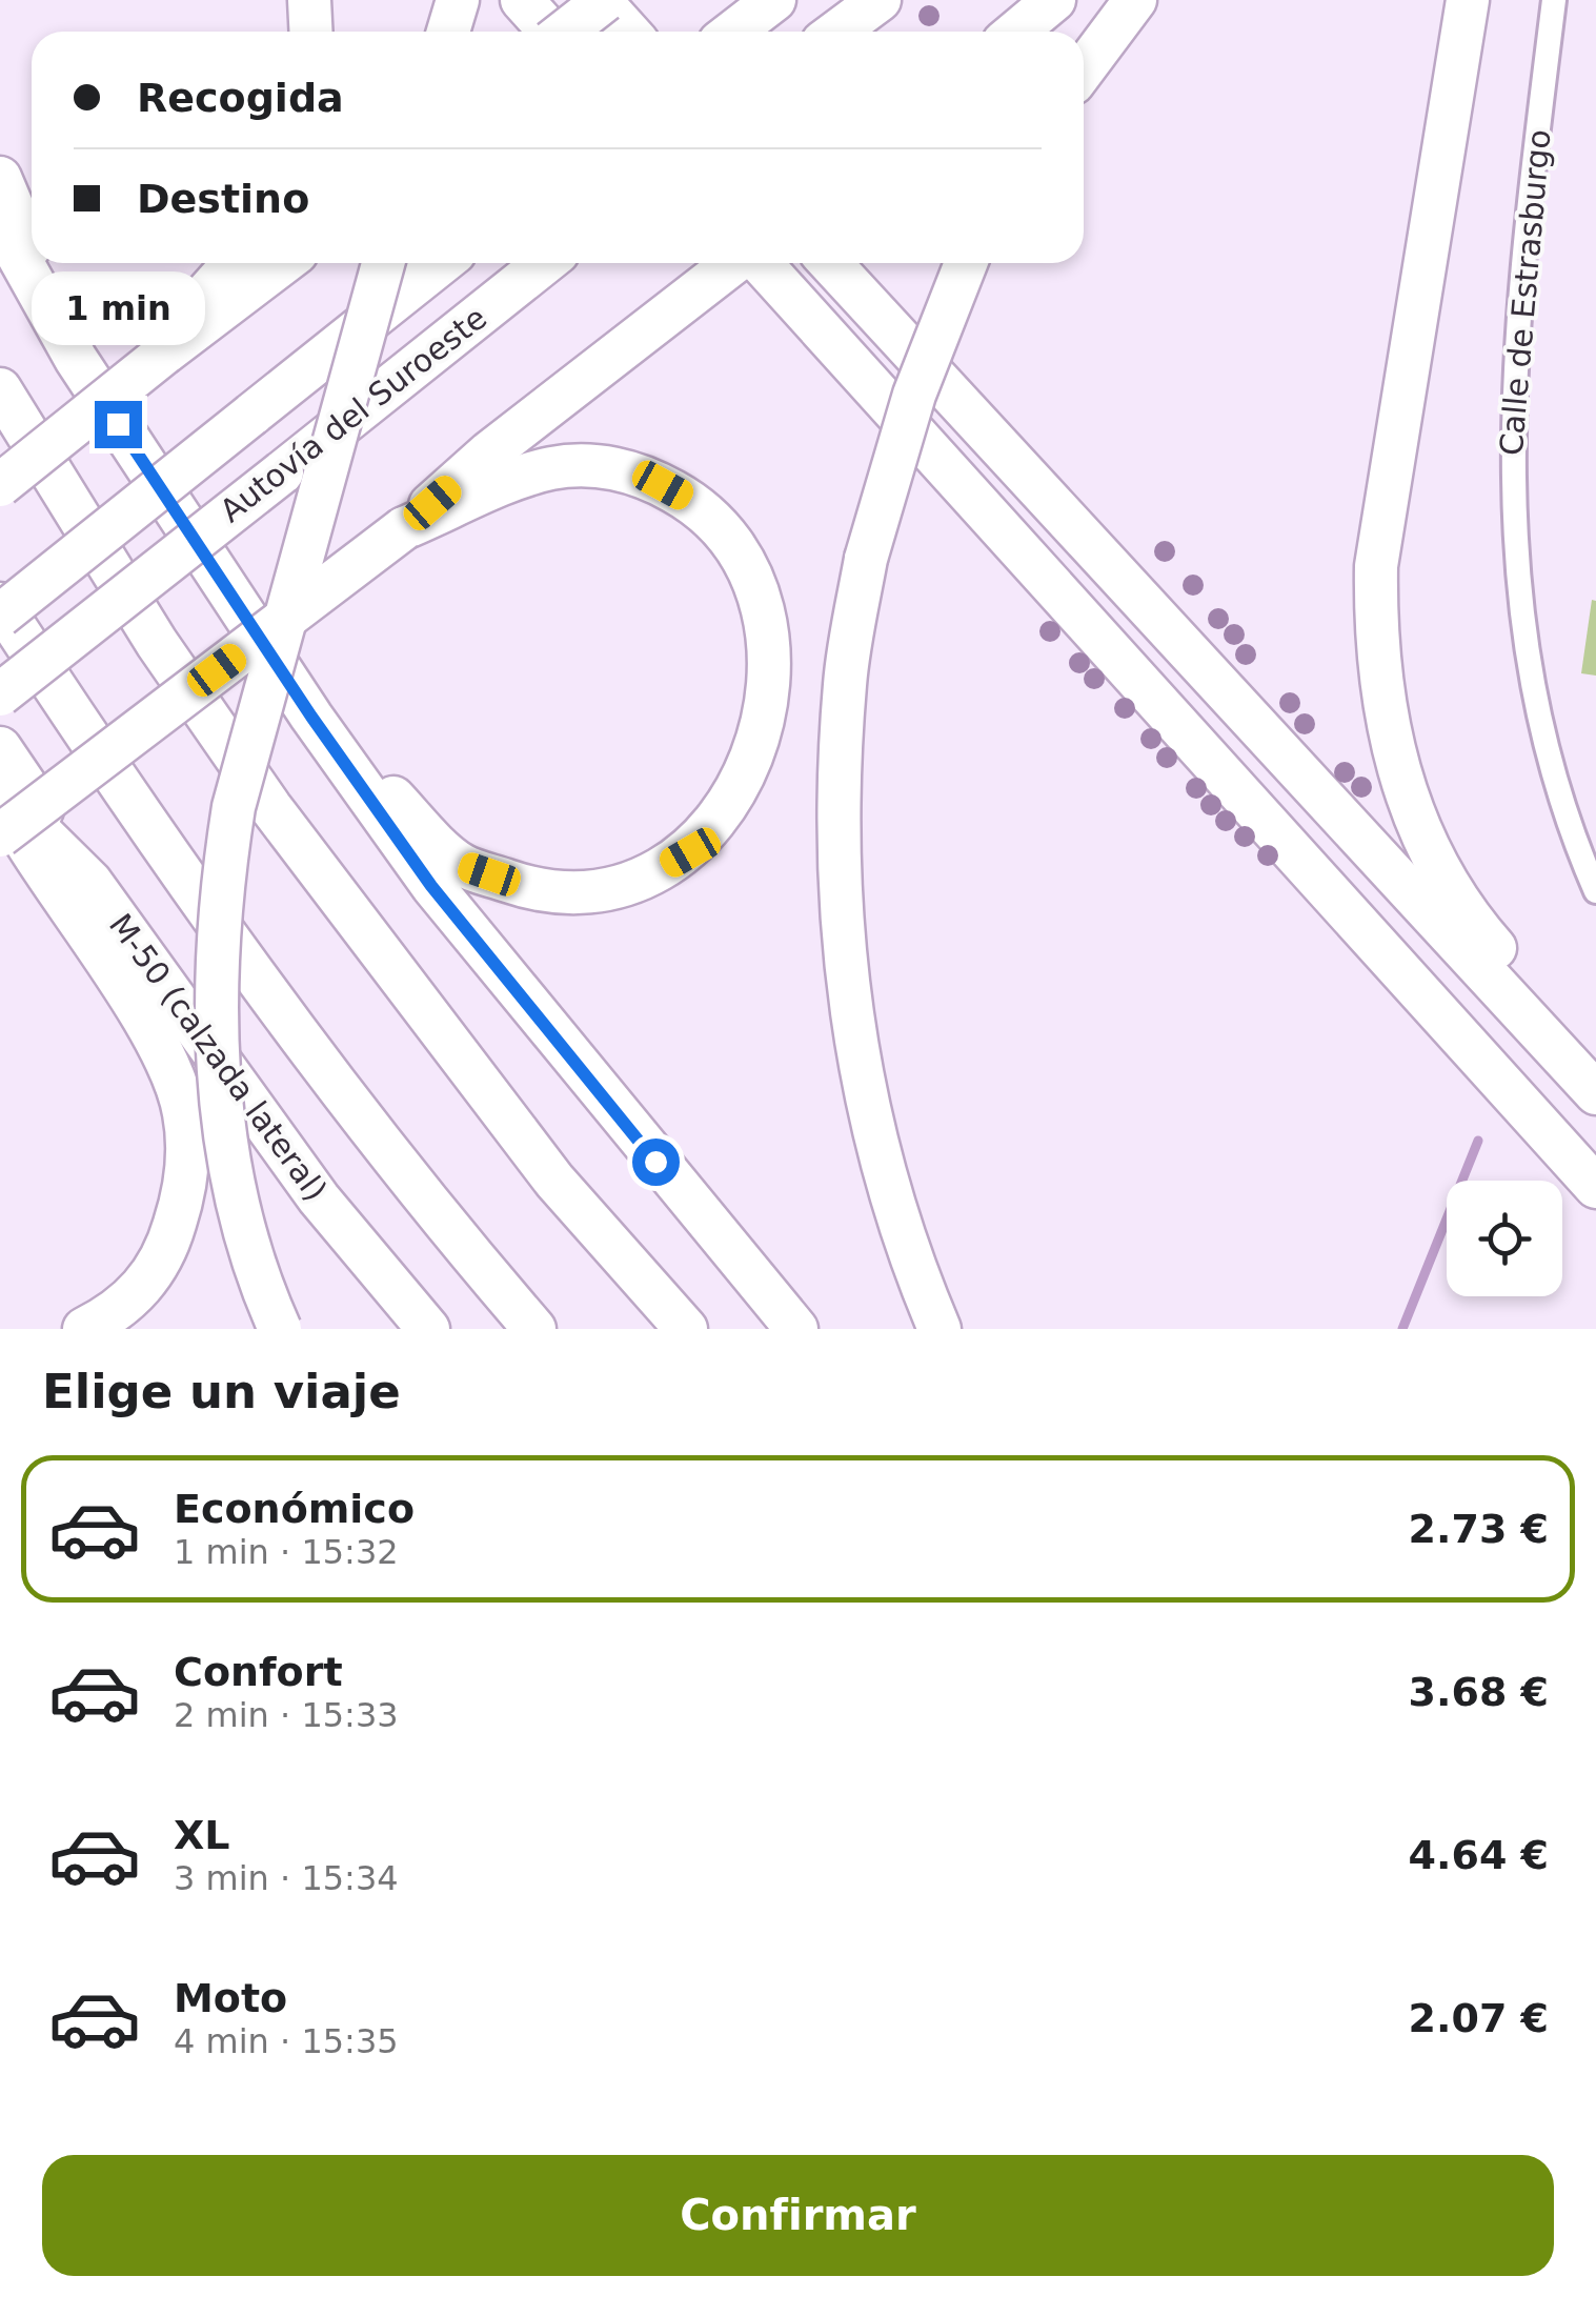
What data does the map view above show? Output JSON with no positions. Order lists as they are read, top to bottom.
{
  "streets": {
    "highway": ["Autovía del Suroeste", "M-50 (calzada lateral)"],
    "street": ["Calle de Estrasburgo"]
  },
  "page": {
    "banner": ["Recogida", "Destino"],
    "bubble": "1 min",
    "heading": "Elige un viaje",
    "list": [
      {
        "name": "Económico",
        "note": "1 min · 15:32",
        "value": "2.73 €"
      },
      {
        "name": "Confort",
        "note": "2 min · 15:33",
        "value": "3.68 €"
      },
      {
        "name": "XL",
        "note": "3 min · 15:34",
        "value": "4.64 €"
      },
      {
        "name": "Moto",
        "note": "4 min · 15:35",
        "value": "2.07 €"
      }
    ],
    "buttons": "Confirmar"
  }
}
